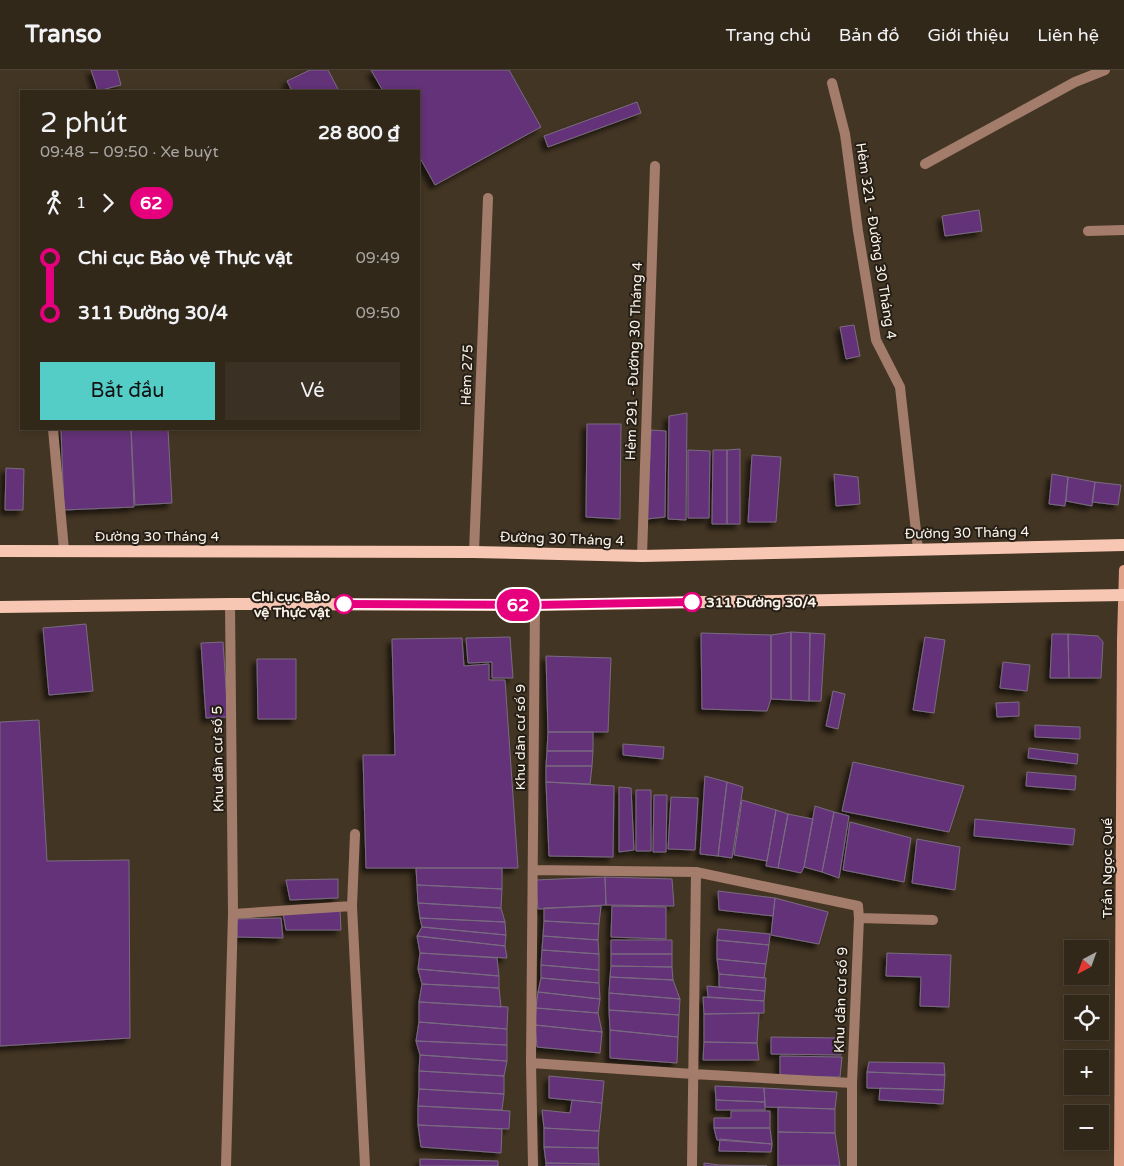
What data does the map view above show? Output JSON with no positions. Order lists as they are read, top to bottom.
{
  "streets": {
    "main road": ["Đường 30 Tháng 4"],
    "street": [
      "Hẻm 321 - Đường 30 Tháng 4",
      "Hẻm 291 - Đường 30 Tháng 4",
      "Hẻm 275",
      "Khu dân cư số 9",
      "Khu dân cư số 5",
      "Trần Ngọc Quế"
    ]
  },
  "crossings": [
    ["Hẻm 321 - Đường 30 Tháng 4", "Đường 30 Tháng 4"],
    ["Hẻm 291 - Đường 30 Tháng 4", "Đường 30 Tháng 4"],
    ["Hẻm 275", "Đường 30 Tháng 4"]
  ],
  "places": ["311 Đường 30/4", "Chi cục Bảo vệ Thực vật"],
  "lines": ["bus line 62"],
  "north": "bottom left",
  "page": {
    "header": "Transo",
    "nav": [
      "Trang chủ",
      "Bản đồ",
      "Giới thiệu",
      "Liên hệ"
    ],
    "on_map": "62",
    "heading": ["2 phút", "09:48 – 09:50 · Xe buýt", "28 800 ₫"],
    "legs": ["1", "62"],
    "list": [
      {
        "name": "Chi cục Bảo vệ Thực vật",
        "value": "09:49"
      },
      {
        "name": "311 Đường 30/4",
        "value": "09:50"
      }
    ],
    "buttons": ["Bắt đầu", "Vé"],
    "map_buttons": ["+", "−"]
  }
}
